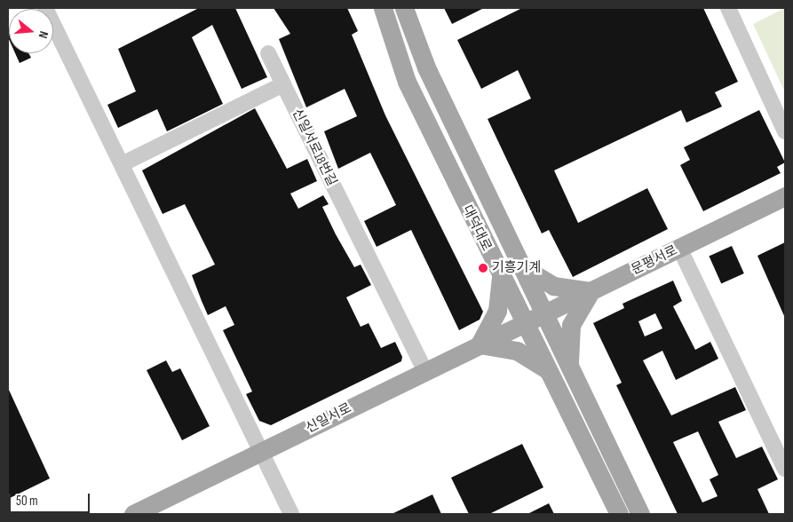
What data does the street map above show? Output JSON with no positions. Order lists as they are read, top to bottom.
{
  "streets": {
    "main road": ["대덕대로", "문평서로", "신일서로"],
    "street": ["신일서로18번길"]
  },
  "crossings": [
    ["신일서로18번길", "신일서로"],
    ["대덕대로", "문평서로"],
    ["대덕대로", "신일서로"],
    ["문평서로", "신일서로"]
  ],
  "places": ["기흥기계"],
  "scale_bar": "50 m",
  "north": "right"
}
